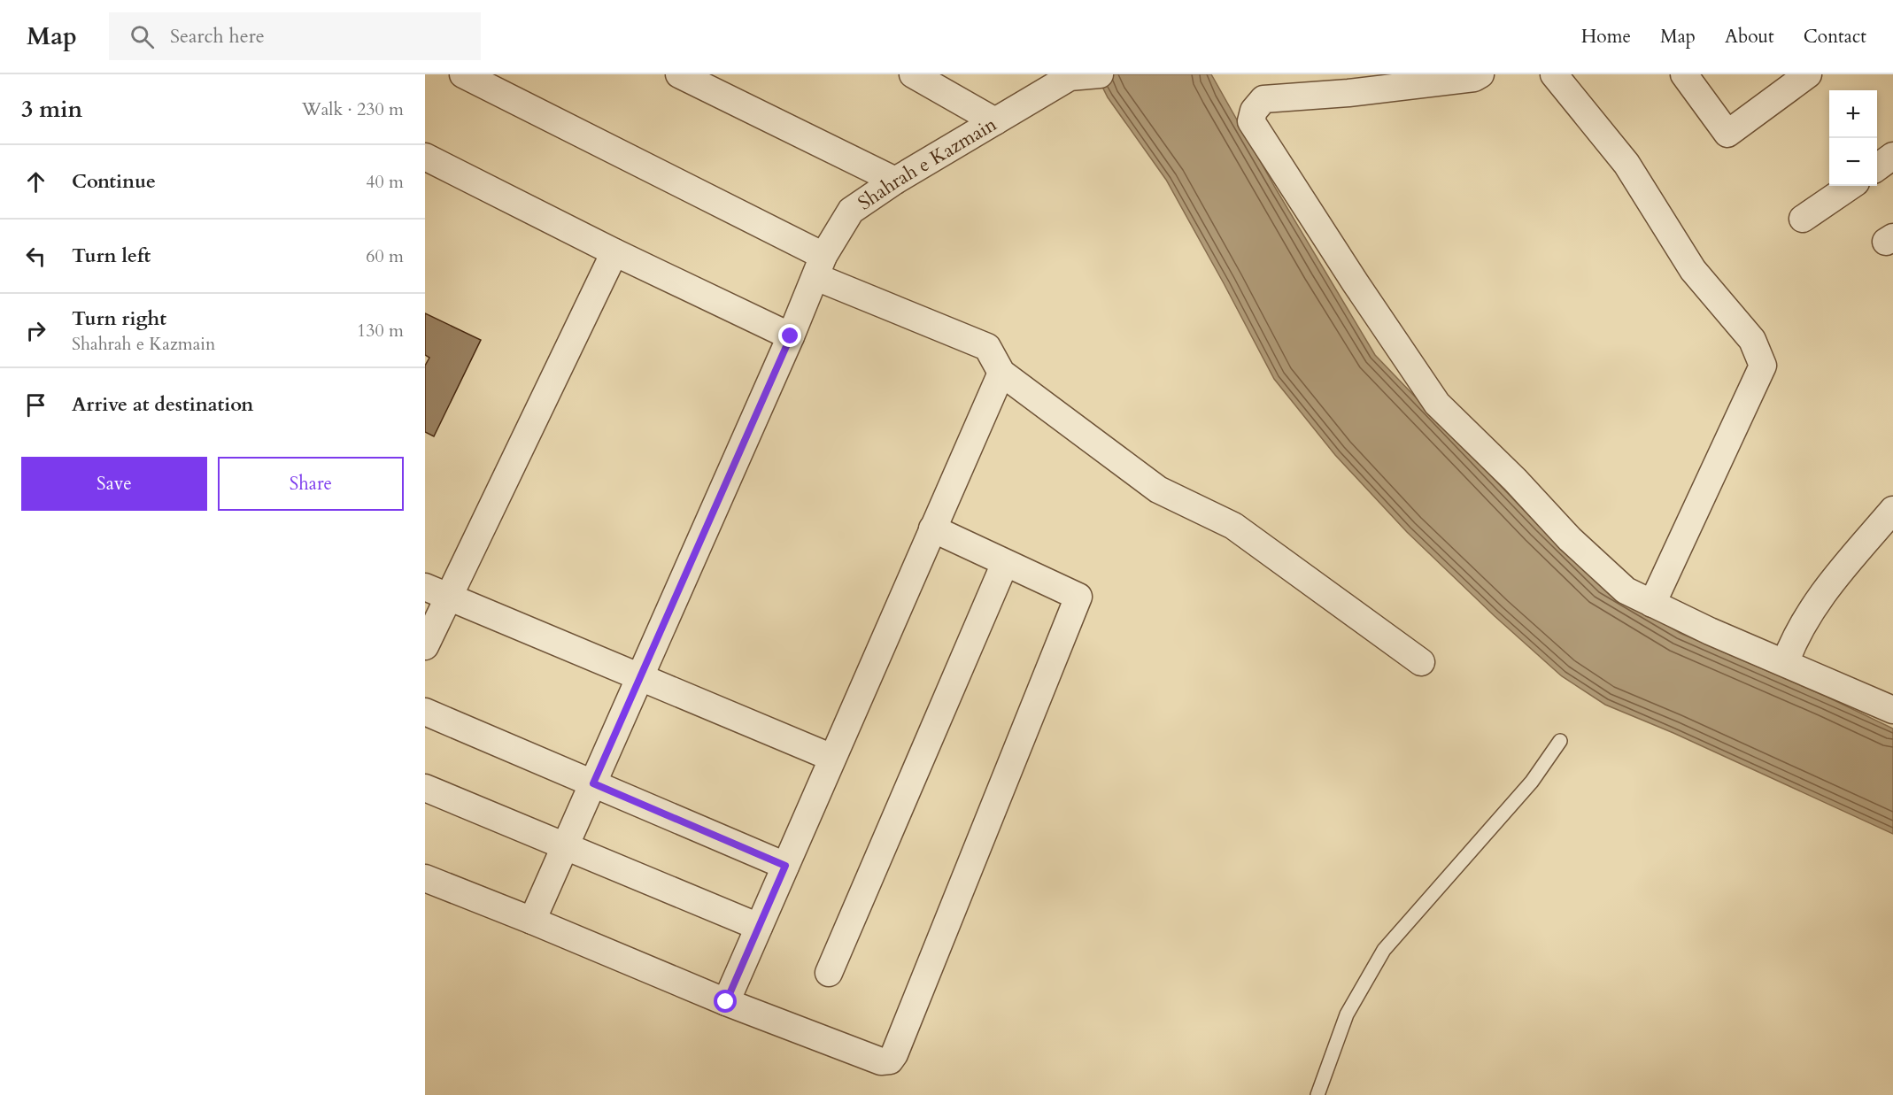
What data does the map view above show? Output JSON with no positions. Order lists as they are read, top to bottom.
{
  "streets": {
    "street": ["Shahrah e Kazmain"]
  },
  "page": {
    "header": "Map",
    "search": "Search here",
    "nav": [
      "Home",
      "Map",
      "About",
      "Contact"
    ],
    "heading": ["3 min", "Walk · 230 m"],
    "map_buttons": ["+", "−"],
    "list": [
      ["Continue", "40 m"],
      ["Turn left", "60 m"],
      ["Turn right", "Shahrah e Kazmain", "130 m"],
      "Arrive at destination"
    ],
    "buttons": ["Save", "Share"]
  }
}
